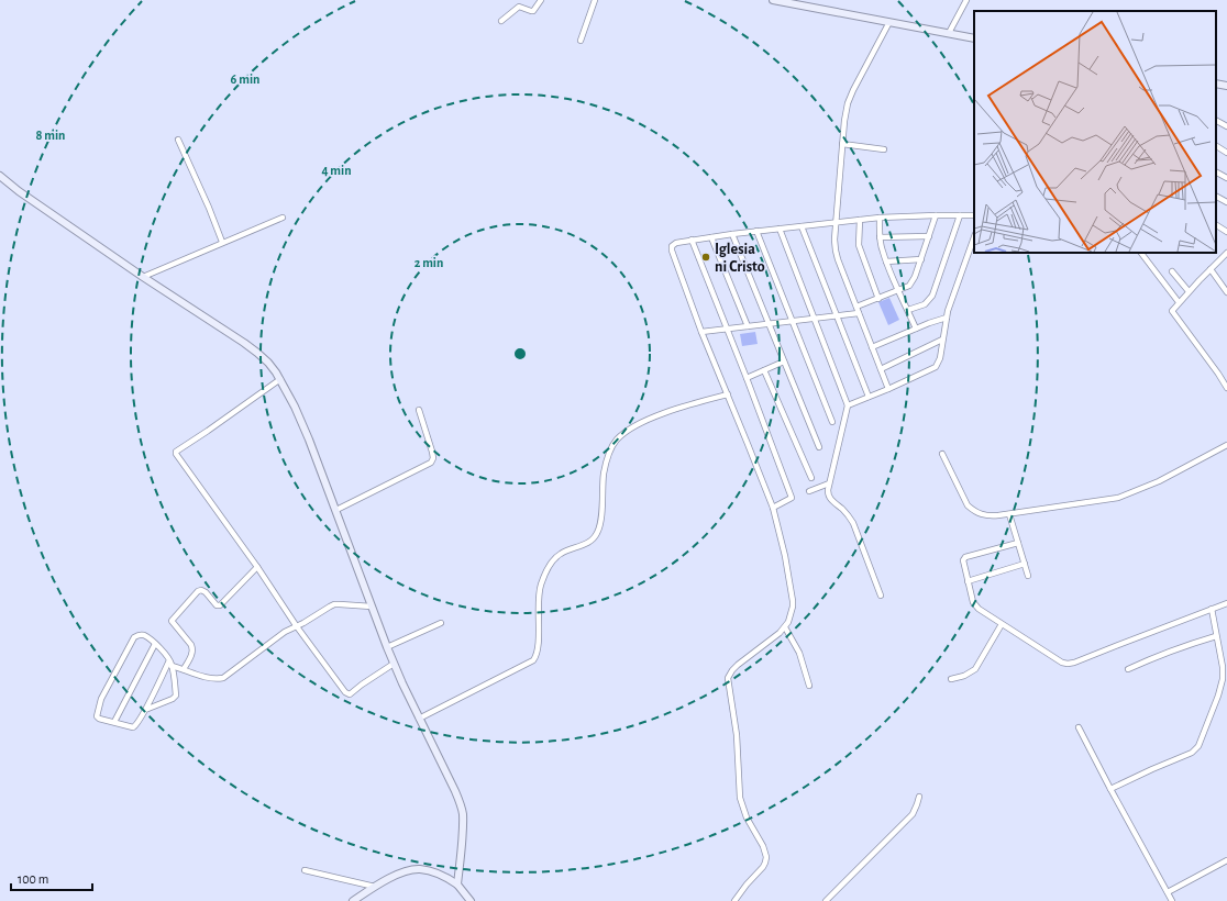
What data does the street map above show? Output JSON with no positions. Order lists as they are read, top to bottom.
{
  "places": ["Iglesia ni Cristo"],
  "scale_bar": "100 m",
  "rings": [
    "6 min",
    "8 min",
    "4 min",
    "2 min"
  ]
}
